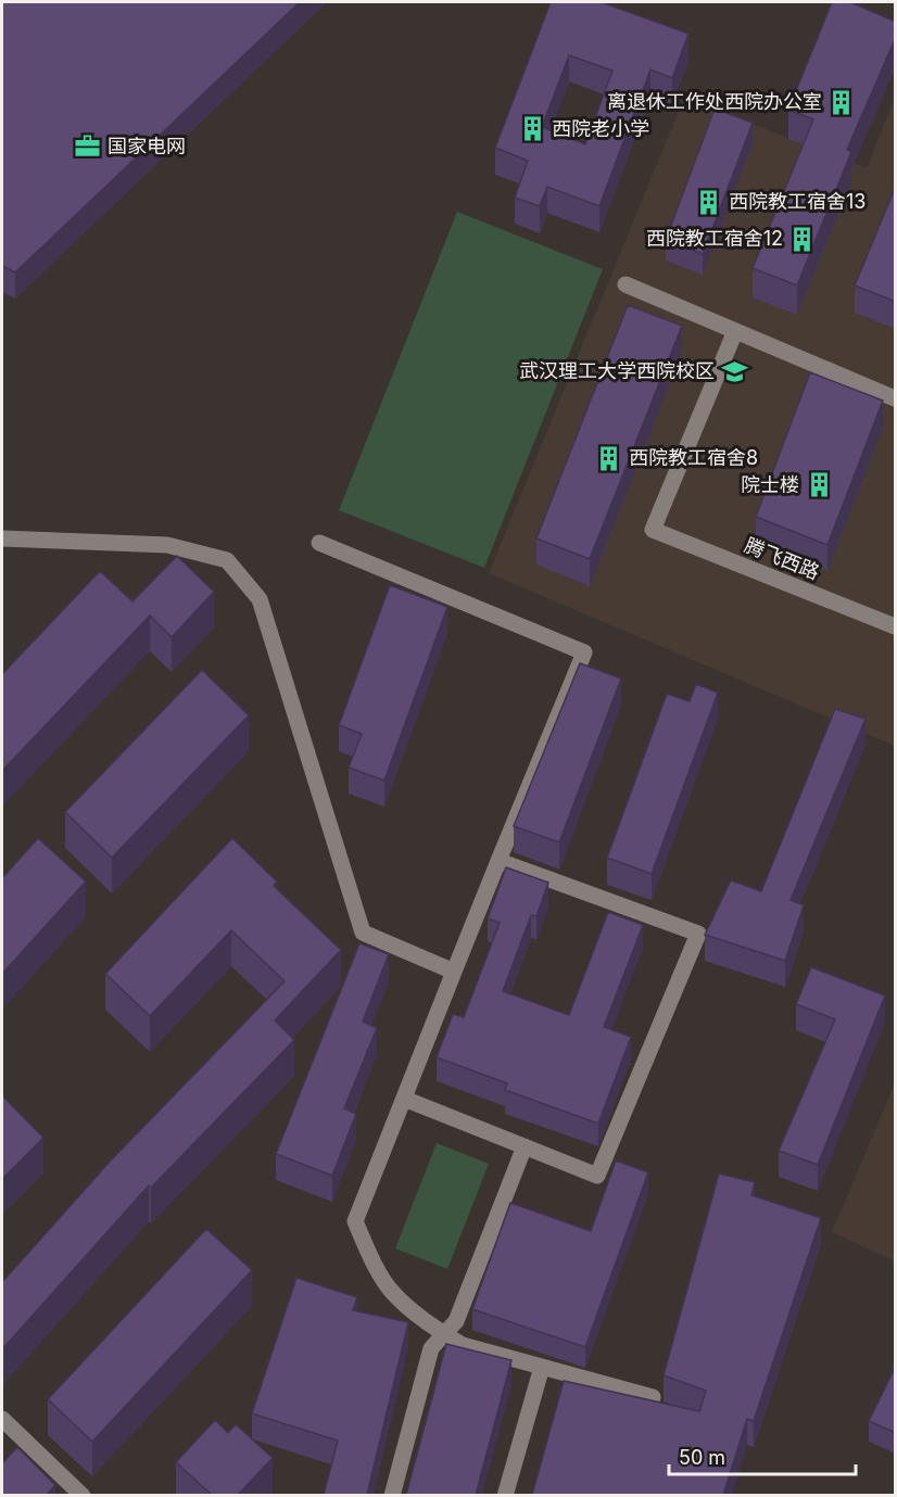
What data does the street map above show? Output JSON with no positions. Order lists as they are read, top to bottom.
{
  "streets": {
    "street": ["腾飞西路"]
  },
  "places": {
    "building": [
      "离退休工作处西院办公室",
      "西院老小学",
      "西院教工宿舍13",
      "西院教工宿舍12",
      "西院教工宿舍8",
      "院士楼"
    ],
    "office": ["国家电网"],
    "school or university": ["武汉理工大学西院校区"]
  },
  "scale_bar": "50 m"
}
